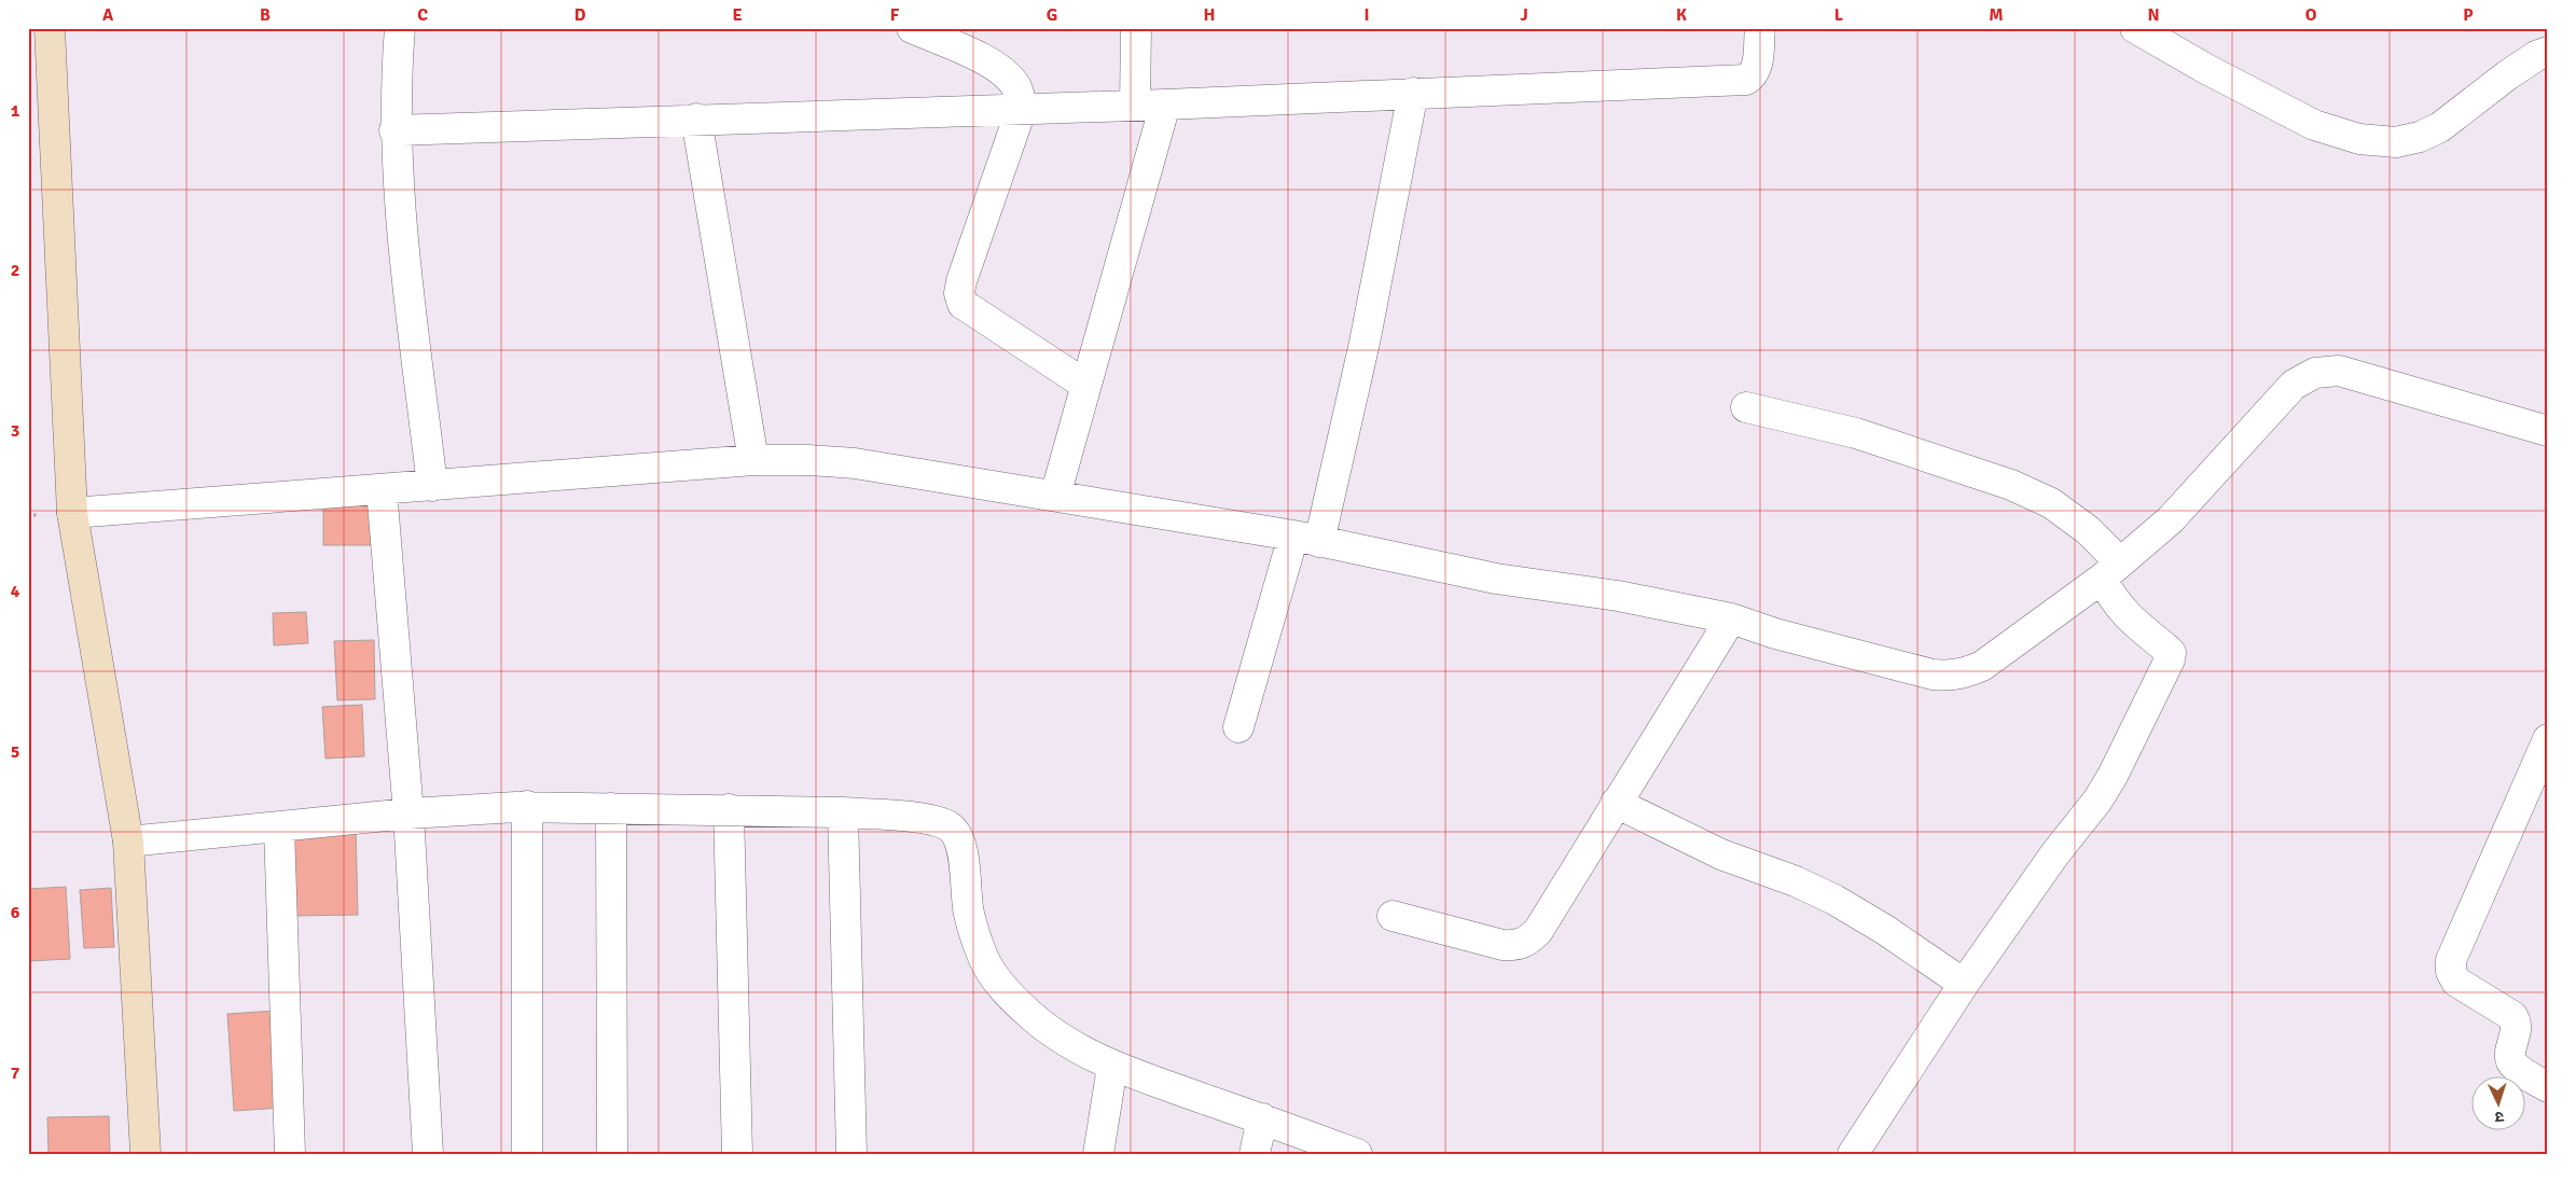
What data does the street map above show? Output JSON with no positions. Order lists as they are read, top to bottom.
{
  "north": "bottom",
  "grid": {
    "columns": [
      "A",
      "B",
      "C",
      "D",
      "E",
      "F",
      "G",
      "H",
      "I",
      "J",
      "K",
      "L",
      "M",
      "N",
      "O",
      "P"
    ],
    "rows": [
      "1",
      "2",
      "3",
      "4",
      "5",
      "6",
      "7"
    ]
  }
}
